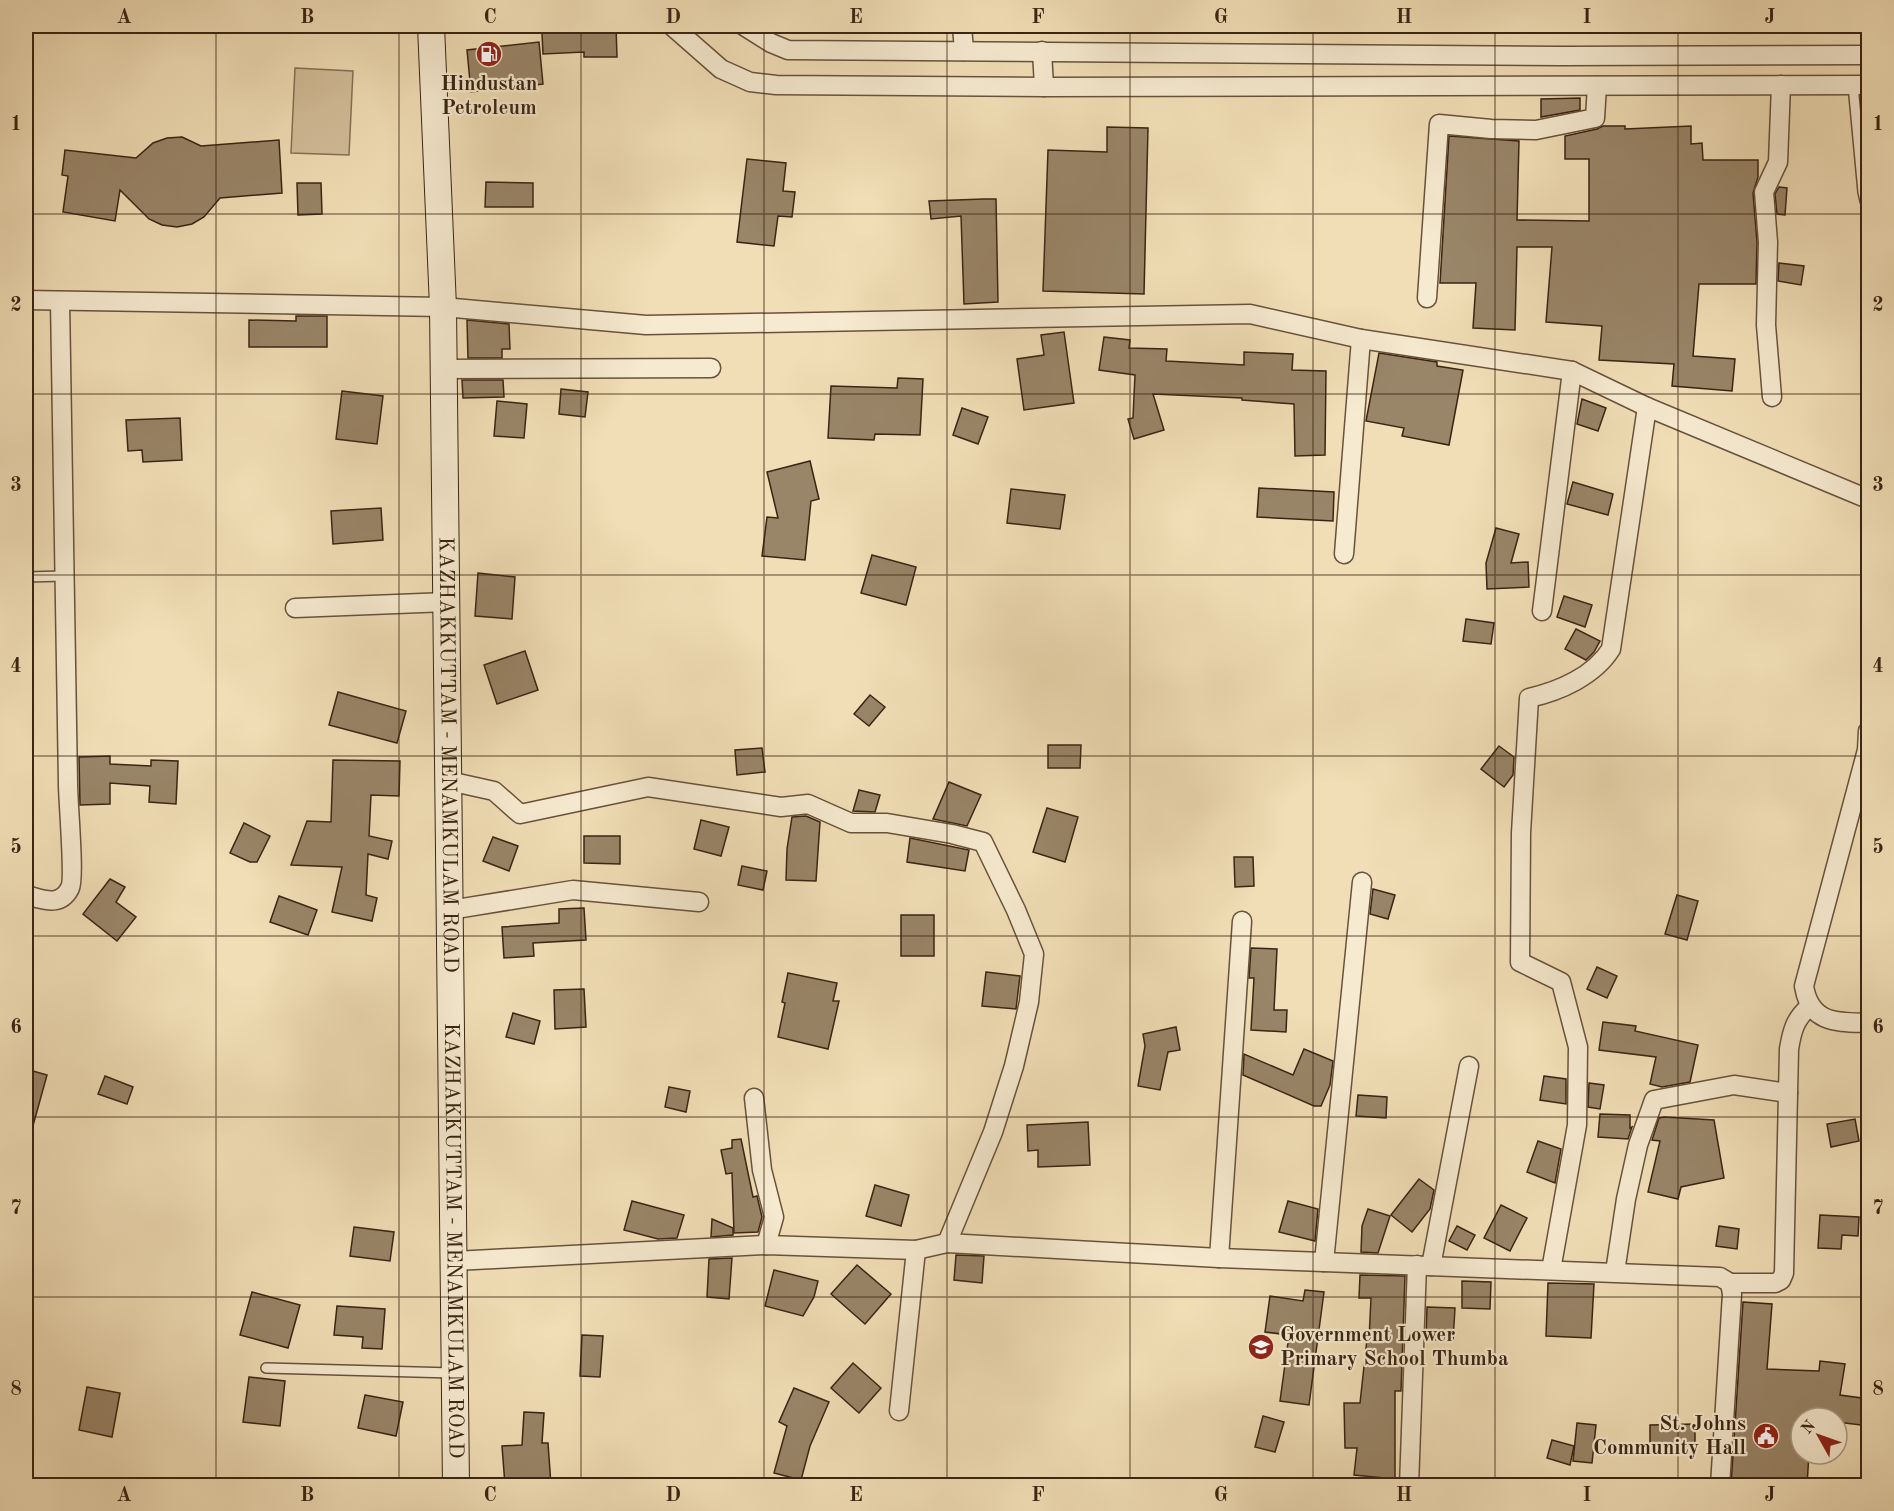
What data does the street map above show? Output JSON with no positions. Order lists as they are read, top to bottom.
{
  "streets": {
    "main road": ["KAZHAKKUTTAM - MENAMKULAM ROAD"]
  },
  "places": {
    "fuel station": ["Hindustan Petroleum"],
    "school or university": ["Government Lower Primary School Thumba"],
    "public building": ["St. Johns Community Hall"]
  },
  "north": "top left",
  "grid": {
    "columns": [
      "A",
      "B",
      "C",
      "D",
      "E",
      "F",
      "G",
      "H",
      "I",
      "J"
    ],
    "rows": [
      "1",
      "2",
      "3",
      "4",
      "5",
      "6",
      "7",
      "8"
    ]
  }
}
